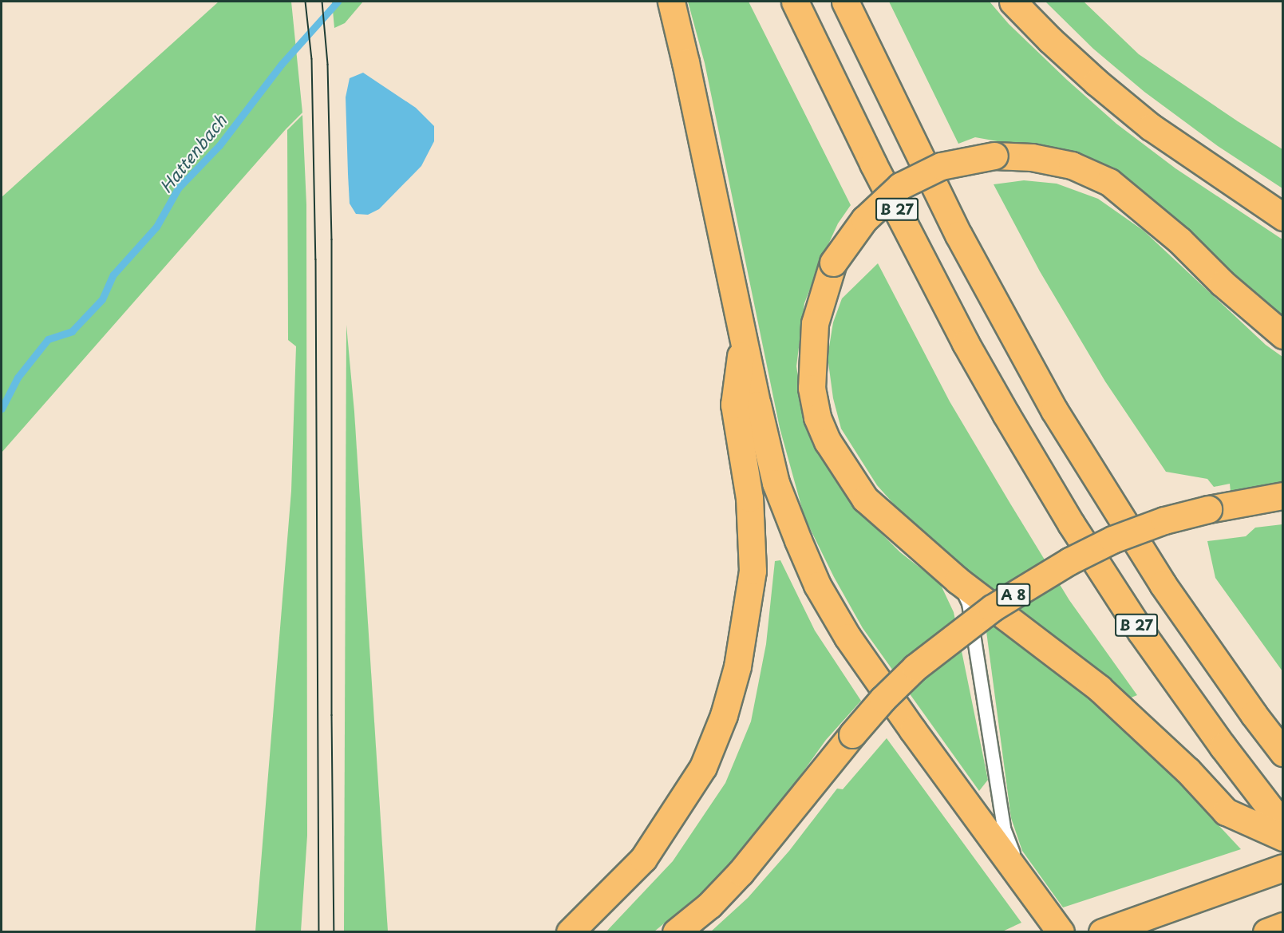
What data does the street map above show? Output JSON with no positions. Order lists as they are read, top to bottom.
{
  "streets": {
    "highway": ["B 27", "A 8"]
  },
  "water": ["Hattenbach"]
}
